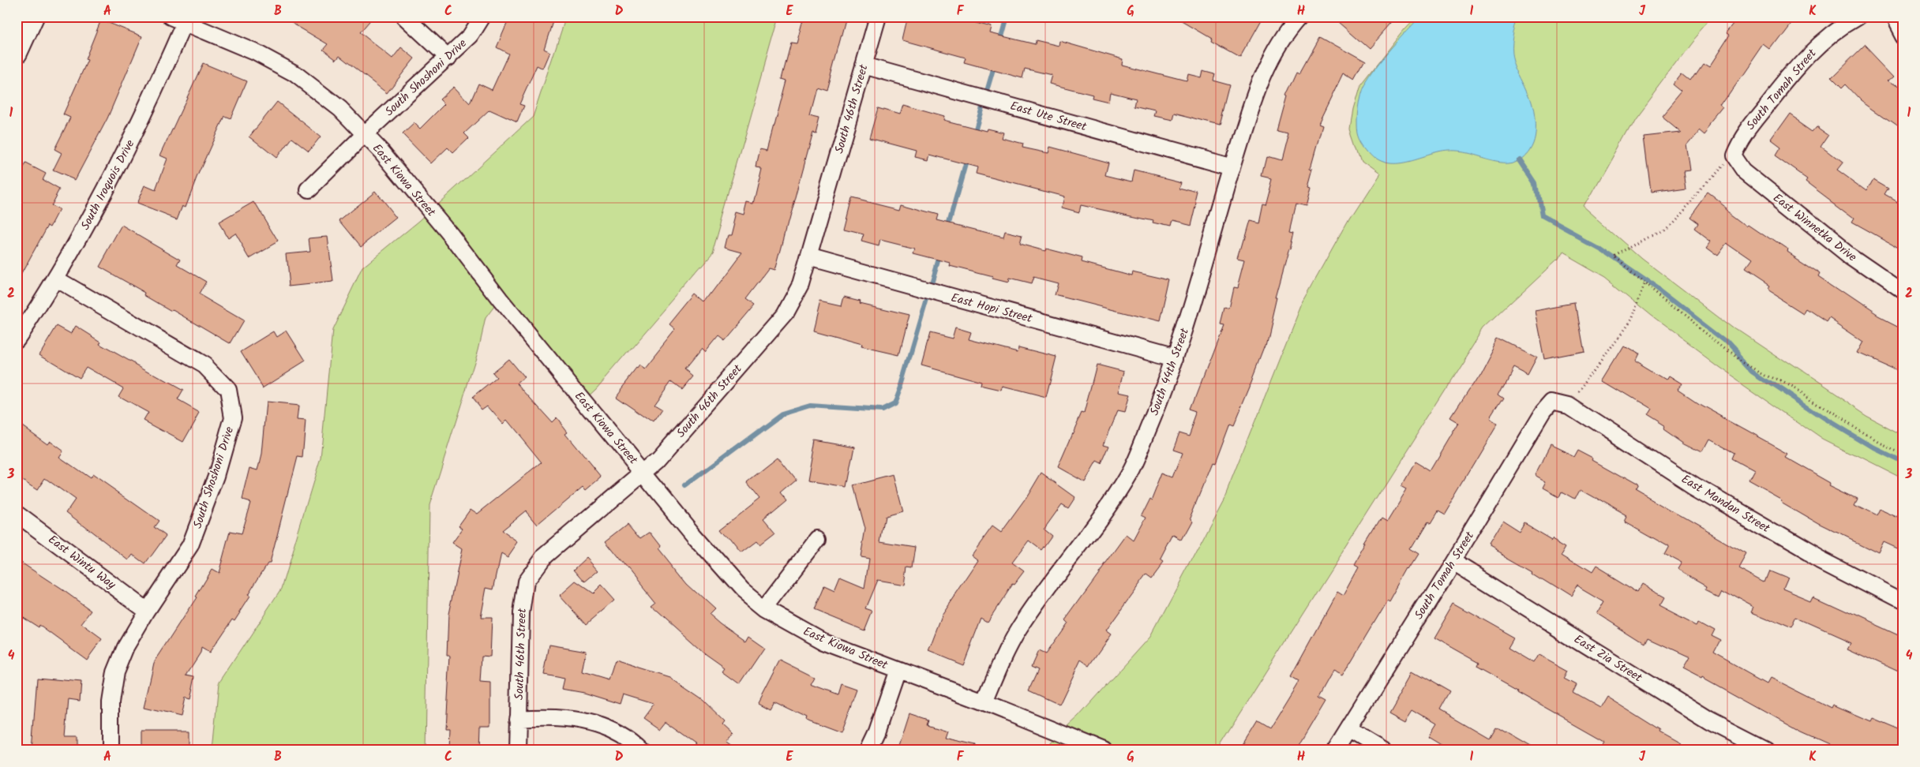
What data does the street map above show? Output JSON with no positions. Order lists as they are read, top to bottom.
{
  "streets": {
    "street": [
      "South Shoshoni Drive",
      "South Tomah Street",
      "South 46th Street",
      "East Ute Street",
      "East Kiowa Street",
      "South Iroquois Drive",
      "East Winnetka Drive",
      "East Hopi Street",
      "South 44th Street",
      "East Mandan Street",
      "East Wintu Way",
      "East Zia Street"
    ]
  },
  "crossings": [
    ["South Shoshoni Drive", "East Kiowa Street"],
    ["South Shoshoni Drive", "South Iroquois Drive"],
    ["South Shoshoni Drive", "East Wintu Way"],
    ["South Tomah Street", "East Winnetka Drive"],
    ["South Tomah Street", "East Mandan Street"],
    ["South Tomah Street", "East Zia Street"],
    ["South 46th Street", "East Ute Street"],
    ["South 46th Street", "East Kiowa Street"],
    ["South 46th Street", "East Hopi Street"],
    ["East Ute Street", "South 44th Street"],
    ["East Kiowa Street", "South Iroquois Drive"],
    ["East Kiowa Street", "South 44th Street"],
    ["East Hopi Street", "South 44th Street"]
  ],
  "grid": {
    "columns": [
      "A",
      "B",
      "C",
      "D",
      "E",
      "F",
      "G",
      "H",
      "I",
      "J",
      "K"
    ],
    "rows": [
      "1",
      "2",
      "3",
      "4"
    ]
  }
}
